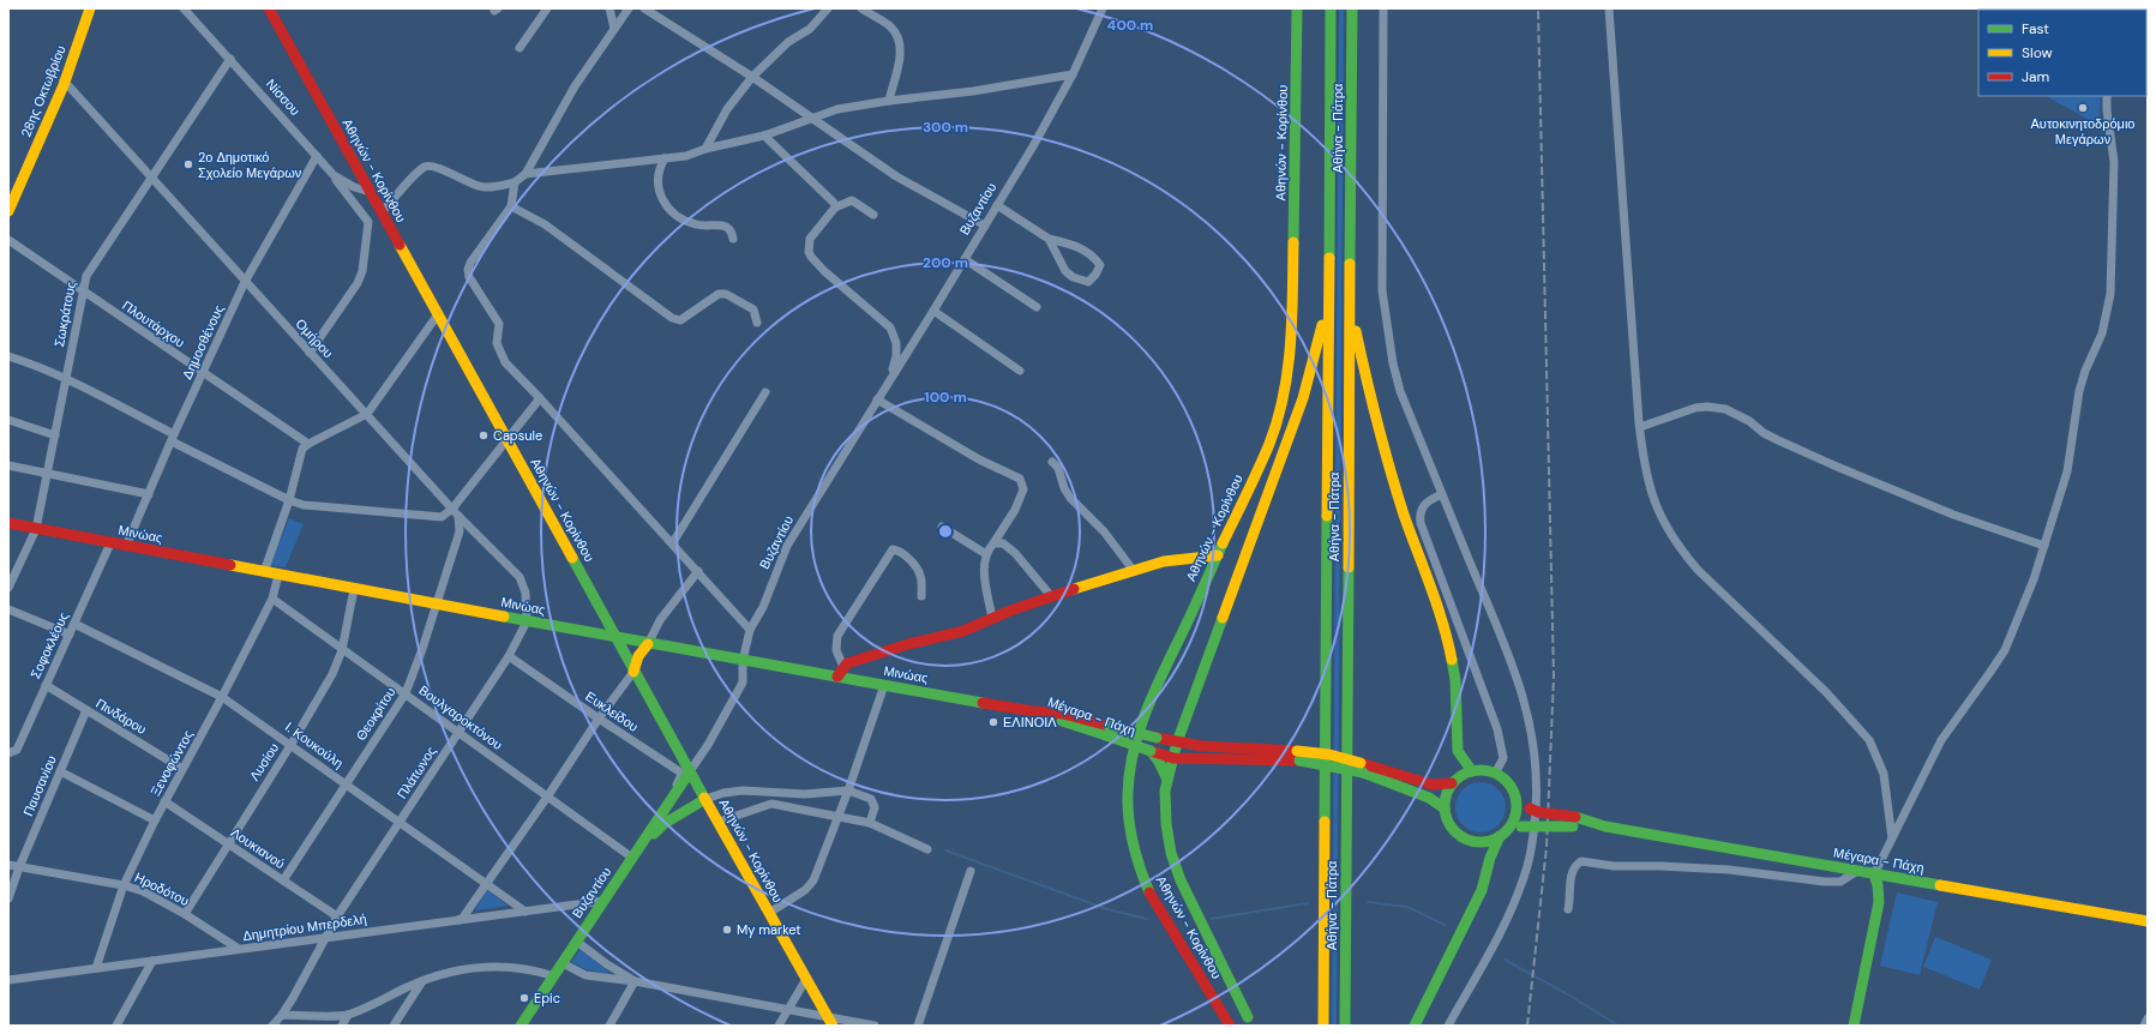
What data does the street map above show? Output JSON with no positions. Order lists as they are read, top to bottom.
{
  "streets": {
    "main road": [
      "28ης Οκτωβρίου",
      "Αθήνα - Πάτρα",
      "Αθηνών - Κορίνθου",
      "Βυζαντίου",
      "Μινώας",
      "Μέγαρα - Πάχη"
    ],
    "street": [
      "Νίσσου",
      "Σωκράτους",
      "Πλουτάρχου",
      "Ομήρου",
      "Δημοσθένους",
      "Σοφοκλέους",
      "Ευκλείδου",
      "Θεοκρίτου",
      "Πινδάρου",
      "Βουλγαροκτόνου",
      "Ι. Κουκούλη",
      "Λυσίου",
      "Ξενοφώντος",
      "Πλάτωνος",
      "Παυσανίου",
      "Λουκιανού",
      "Ηροδότου",
      "Δημητρίου Μπερδελή"
    ]
  },
  "crossings": [
    ["28ης Οκτωβρίου", "Ομήρου"],
    ["Νίσσου", "Αθηνών - Κορίνθου"],
    ["Νίσσου", "Σωκράτους"],
    ["Νίσσου", "Δημοσθένους"],
    ["Αθηνών - Κορίνθου", "Βυζαντίου"],
    ["Αθηνών - Κορίνθου", "Μινώας"],
    ["Βυζαντίου", "Μινώας"],
    ["Βυζαντίου", "Ευκλείδου"],
    ["Βυζαντίου", "Βουλγαροκτόνου"],
    ["Βυζαντίου", "Δημητρίου Μπερδελή"],
    ["Σωκράτους", "Πλουτάρχου"],
    ["Σωκράτους", "Ομήρου"],
    ["Σωκράτους", "Μινώας"],
    ["Πλουτάρχου", "Δημοσθένους"],
    ["Ομήρου", "Δημοσθένους"],
    ["Ομήρου", "Μινώας"],
    ["Ομήρου", "Θεοκρίτου"],
    ["Ομήρου", "Πλάτωνος"],
    ["Δημοσθένους", "Μινώας"],
    ["Μινώας", "Σοφοκλέους"],
    ["Μινώας", "Θεοκρίτου"],
    ["Μινώας", "Μέγαρα - Πάχη"],
    ["Μινώας", "Λυσίου"],
    ["Μινώας", "Ξενοφώντος"],
    ["Μινώας", "Πλάτωνος"],
    ["Σοφοκλέους", "Πινδάρου"],
    ["Σοφοκλέους", "Ι. Κουκούλη"],
    ["Ευκλείδου", "Πλάτωνος"],
    ["Θεοκρίτου", "Βουλγαροκτόνου"],
    ["Θεοκρίτου", "Ι. Κουκούλη"],
    ["Θεοκρίτου", "Λουκιανού"],
    ["Πινδάρου", "Ξενοφώντος"],
    ["Πινδάρου", "Παυσανίου"],
    ["Βουλγαροκτόνου", "Λυσίου"],
    ["Βουλγαροκτόνου", "Ξενοφώντος"],
    ["Βουλγαροκτόνου", "Πλάτωνος"],
    ["Ι. Κουκούλη", "Λυσίου"],
    ["Ι. Κουκούλη", "Ξενοφώντος"],
    ["Ι. Κουκούλη", "Πλάτωνος"],
    ["Ι. Κουκούλη", "Δημητρίου Μπερδελή"],
    ["Λυσίου", "Λουκιανού"],
    ["Λυσίου", "Ηροδότου"],
    ["Ξενοφώντος", "Λουκιανού"],
    ["Ξενοφώντος", "Ηροδότου"],
    ["Ξενοφώντος", "Δημητρίου Μπερδελή"],
    ["Πλάτωνος", "Λουκιανού"],
    ["Πλάτωνος", "Δημητρίου Μπερδελή"],
    ["Παυσανίου", "Ηροδότου"],
    ["Ηροδότου", "Δημητρίου Μπερδελή"]
  ],
  "places": [
    "Αυτοκινητοδρόμιο Μεγάρων",
    "2ο Δημοτικό Σχολείο Μεγάρων",
    "Capsule",
    "ΕΛΙΝΟΙΛ",
    "My market",
    "Epic"
  ],
  "legend": ["Fast", "Slow", "Jam"],
  "rings": [
    "400 m",
    "300 m",
    "200 m",
    "100 m"
  ]
}
